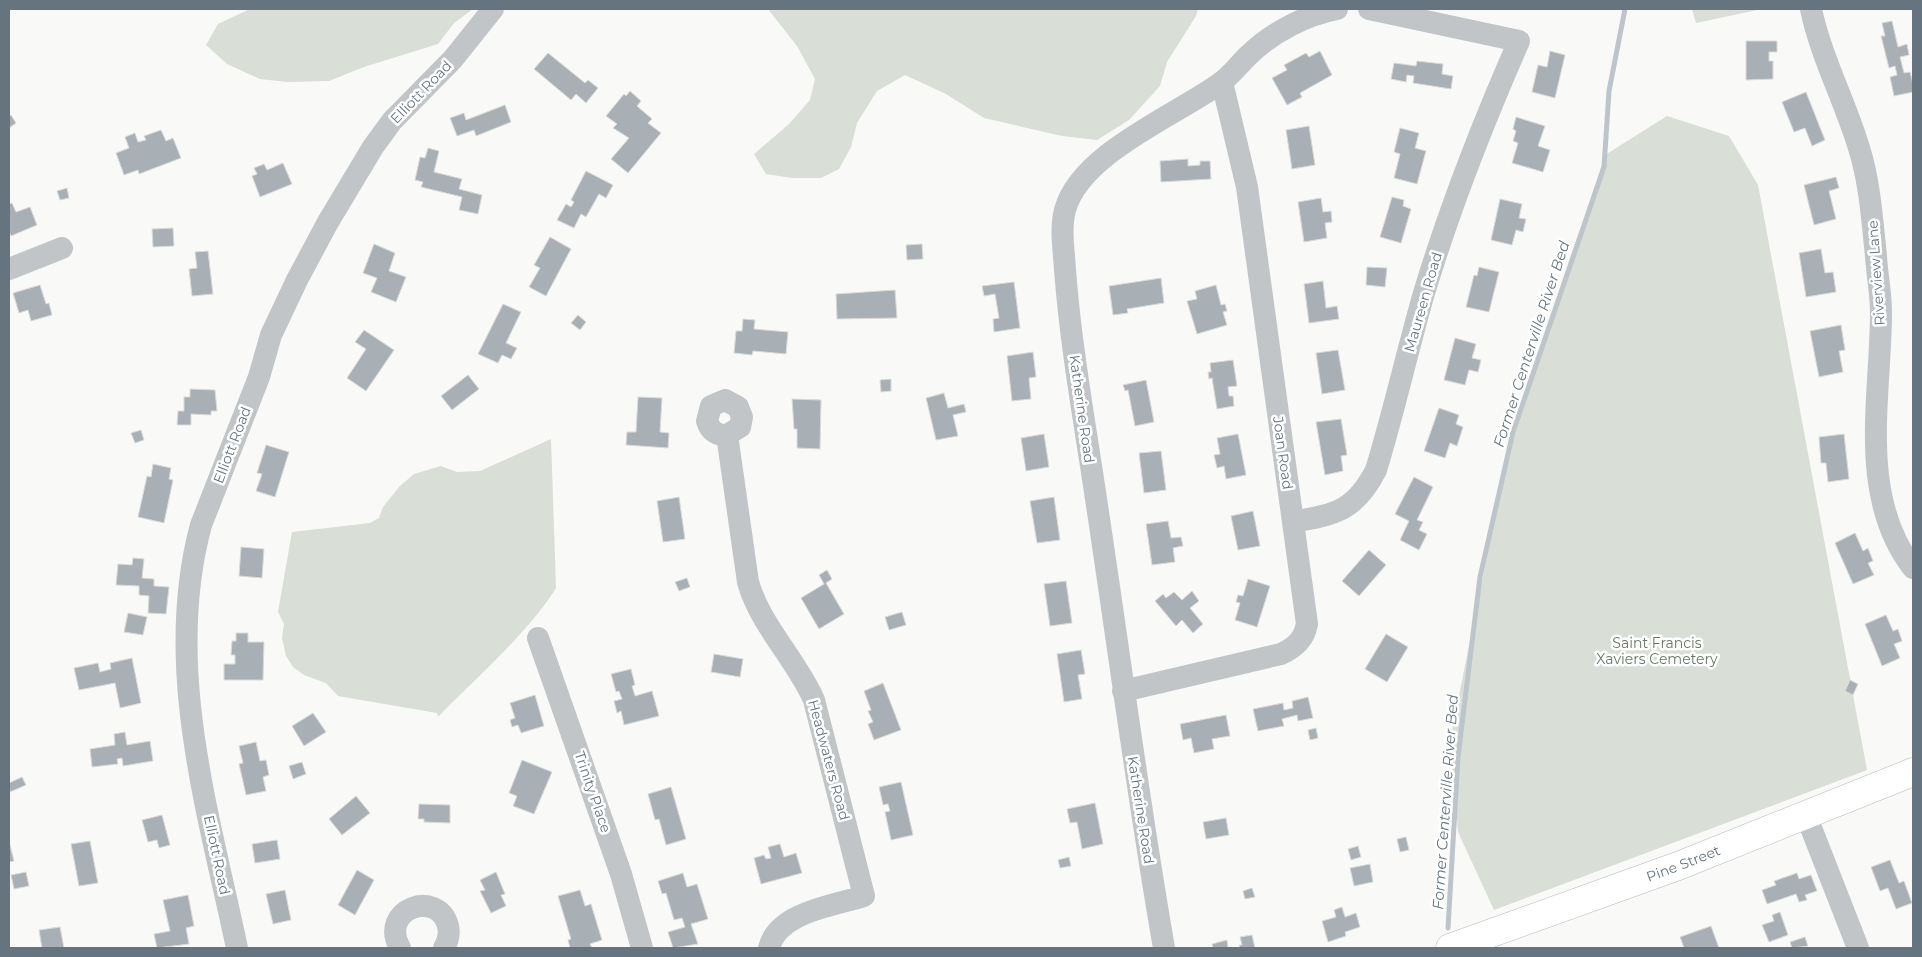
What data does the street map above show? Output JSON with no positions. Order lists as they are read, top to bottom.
{
  "streets": {
    "main road": ["Pine Street"],
    "street": [
      "Elliott Road",
      "Riverview Lane",
      "Maureen Road",
      "Katherine Road",
      "Joan Road",
      "Headwaters Road",
      "Trinity Place"
    ]
  },
  "crossings": [
    ["Maureen Road", "Joan Road"],
    ["Katherine Road", "Joan Road"]
  ],
  "water": ["Former Centerville River Bed"],
  "parks": ["Saint Francis Xaviers Cemetery"]
}
